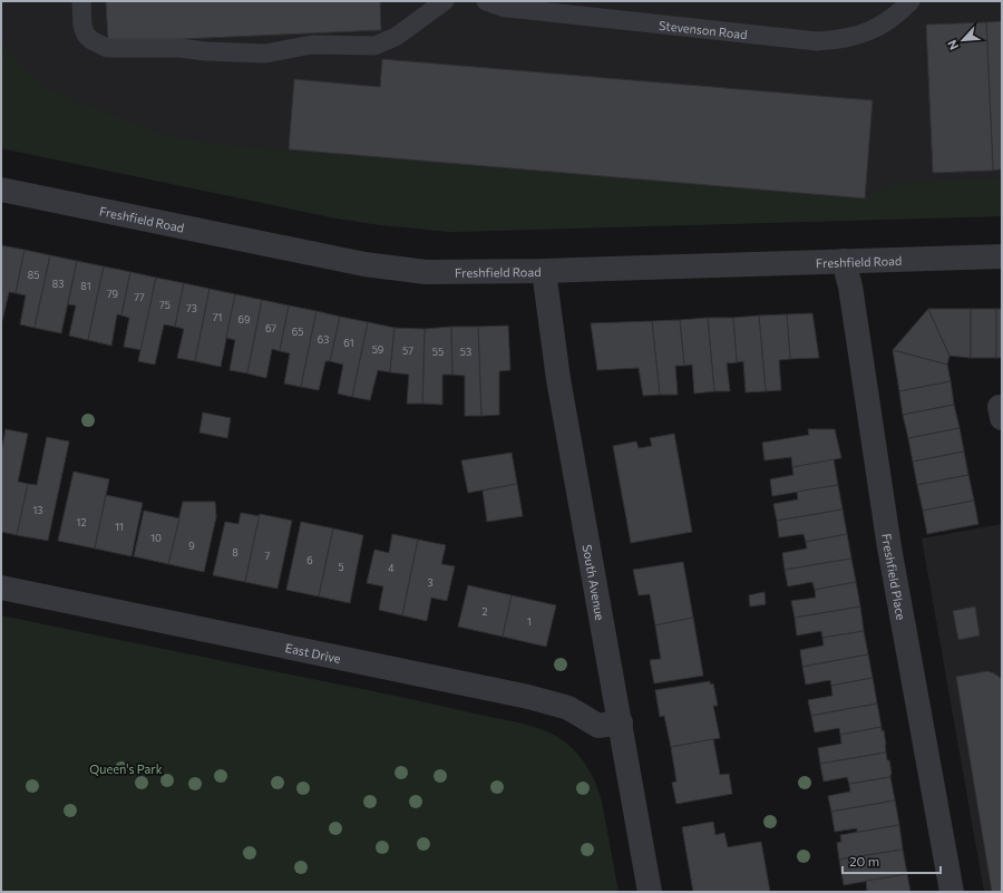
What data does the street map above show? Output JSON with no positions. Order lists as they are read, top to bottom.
{
  "streets": {
    "street": [
      "Freshfield Road",
      "Freshfield Place",
      "South Avenue",
      "East Drive"
    ],
    "lane": ["Stevenson Road"]
  },
  "crossings": [
    ["Freshfield Road", "Freshfield Place"],
    ["Freshfield Road", "South Avenue"],
    ["South Avenue", "East Drive"]
  ],
  "parks": ["Queen's Park"],
  "house_numbers": [
    "85",
    "83",
    "81",
    "79",
    "77",
    "75",
    "73",
    "71",
    "69",
    "67",
    "65",
    "63",
    "61",
    "59",
    "57",
    "55",
    "53",
    "13",
    "12",
    "11",
    "10",
    "9",
    "8",
    "7",
    "6",
    "5",
    "4",
    "3",
    "2",
    "1"
  ],
  "scale_bar": "20 m",
  "north": "bottom left"
}
